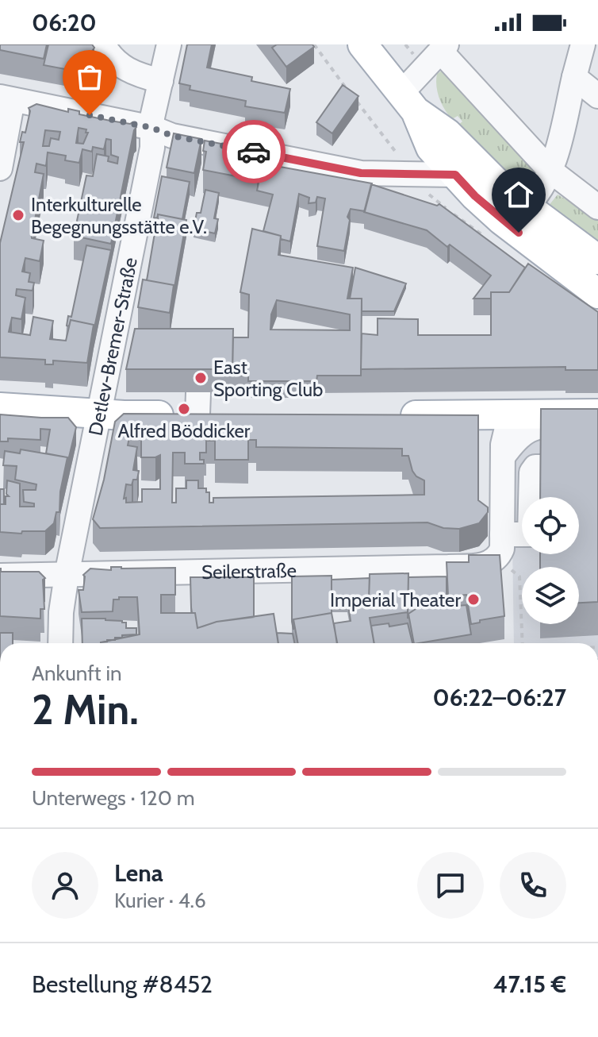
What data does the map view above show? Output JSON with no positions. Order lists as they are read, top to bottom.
{
  "streets": {
    "street": ["Detlev-Bremer-Straße", "Seilerstraße"]
  },
  "crossings": [
    ["Detlev-Bremer-Straße", "Seilerstraße"]
  ],
  "places": [
    "Interkulturelle Begegnungsstätte e.V.",
    "East Sporting Club",
    "Alfred Böddicker",
    "Imperial Theater"
  ],
  "page": {
    "status": "06:20",
    "heading": ["2 Min.", "Ankunft in", "06:22–06:27"],
    "panel": [
      "Lena",
      "Kurier · 4.6",
      "Bestellung #8452",
      "47.15 €"
    ],
    "bar": "Unterwegs · 120 m"
  }
}
